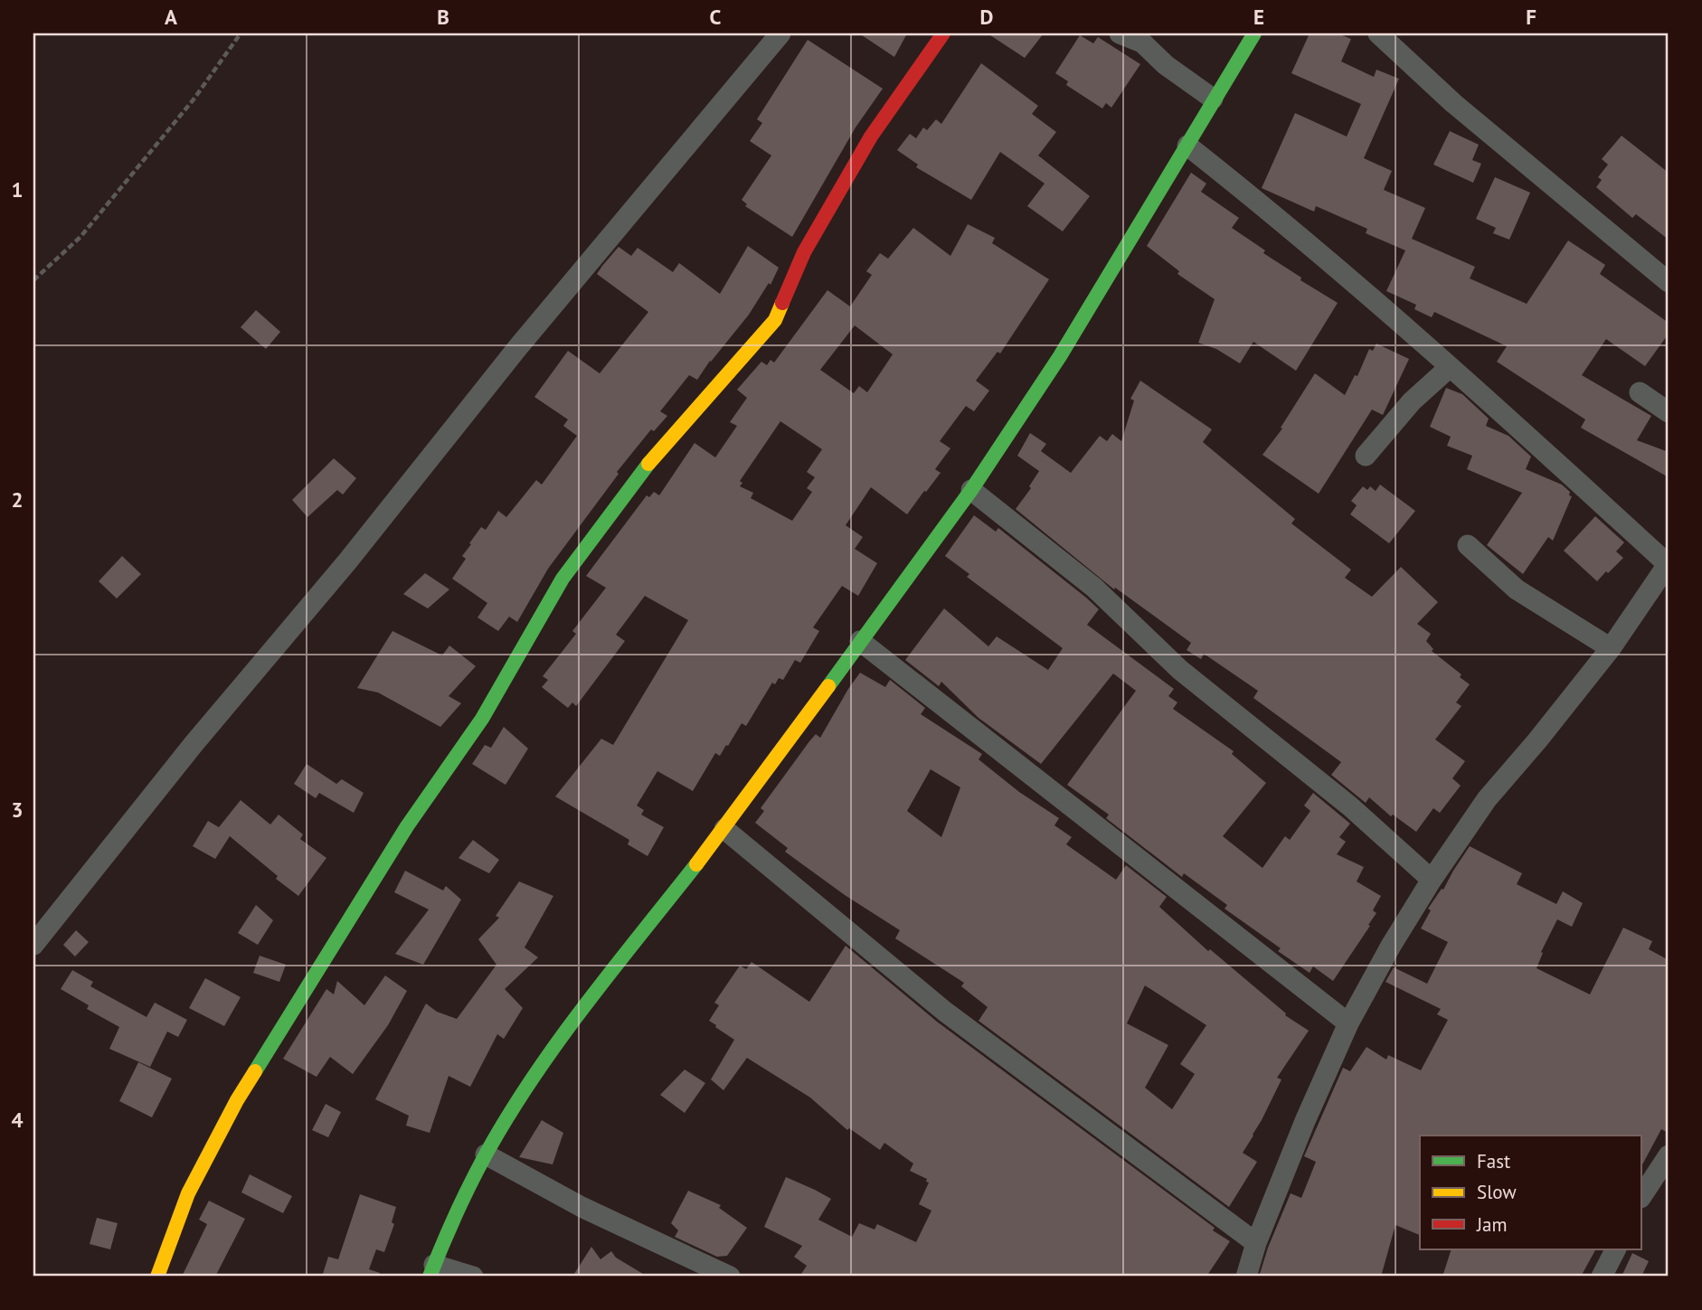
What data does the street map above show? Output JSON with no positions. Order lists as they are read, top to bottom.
{
  "legend": ["Fast", "Slow", "Jam"],
  "grid": {
    "columns": [
      "A",
      "B",
      "C",
      "D",
      "E",
      "F"
    ],
    "rows": [
      "1",
      "2",
      "3",
      "4"
    ]
  }
}
